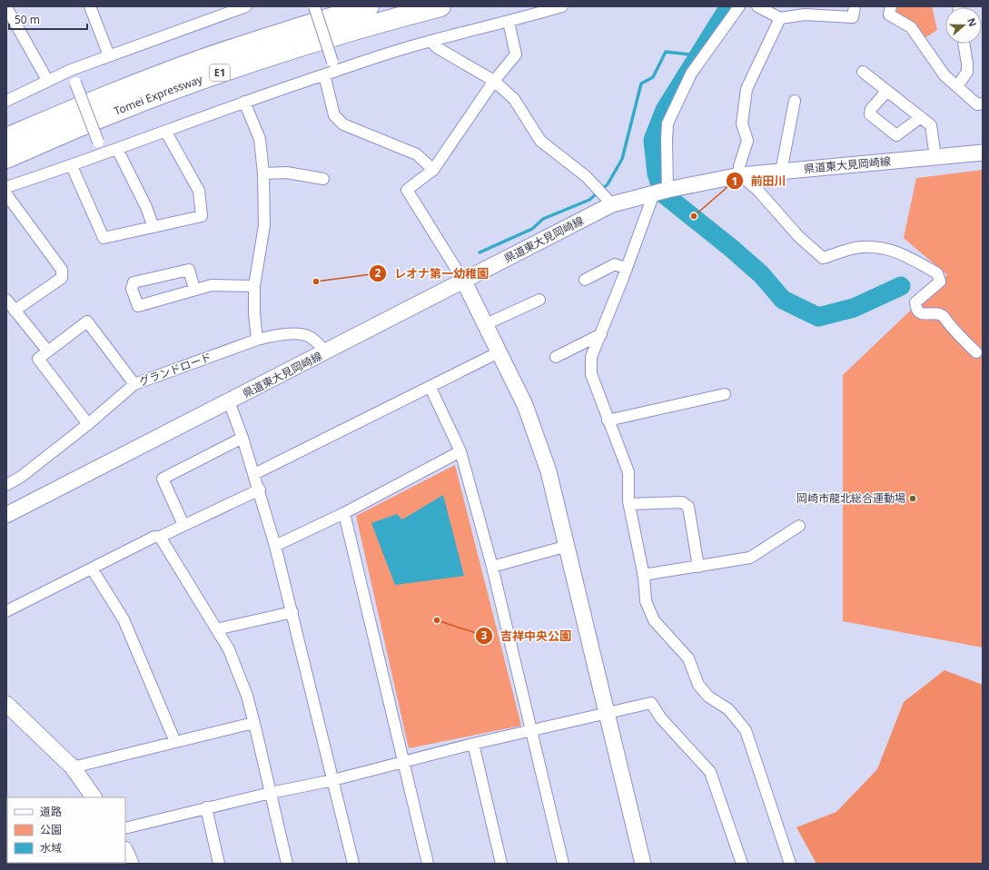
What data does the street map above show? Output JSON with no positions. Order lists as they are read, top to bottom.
{
  "streets": {
    "highway": ["E1", "Tomei Expressway"],
    "main road": ["県道東大見岡崎線"],
    "street": ["グランドロード"]
  },
  "crossings": [
    ["県道東大見岡崎線", "グランドロード"]
  ],
  "places": [
    "前田川",
    "レオナ第一幼稚園",
    "岡崎市龍北総合運動場",
    "吉祥中央公園"
  ],
  "legend": ["道路", "公園", "水域"],
  "scale_bar": "50 m",
  "north": "right"
}
